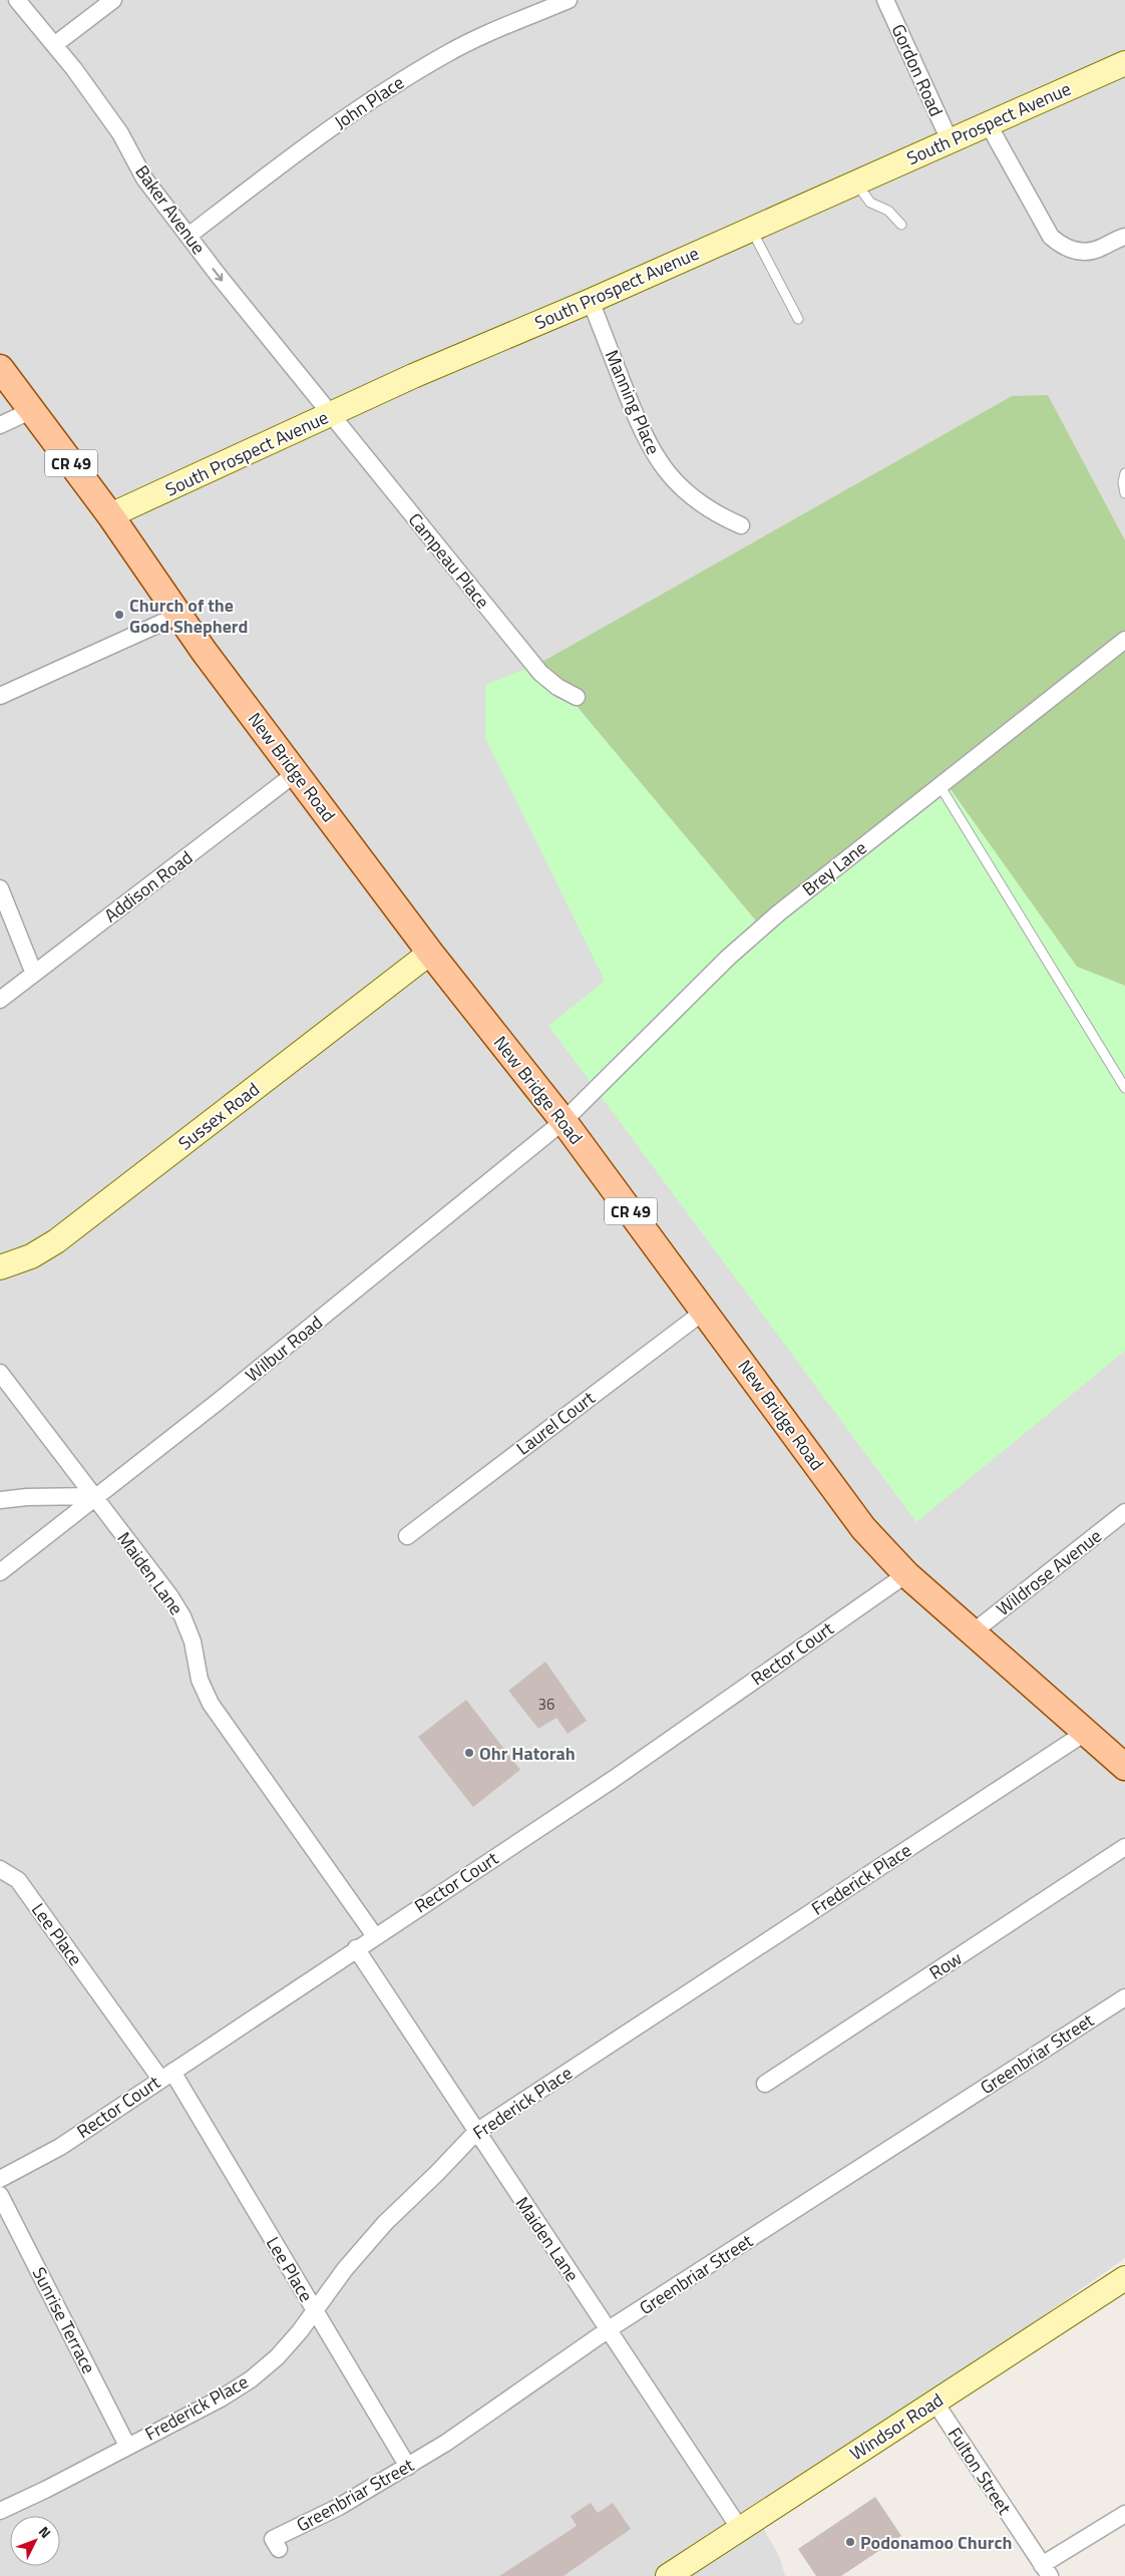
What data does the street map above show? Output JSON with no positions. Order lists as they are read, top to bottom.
{
  "streets": {
    "main road": ["CR 49", "New Bridge Road"],
    "street": [
      "Gordon Road",
      "John Place",
      "South Prospect Avenue",
      "Baker Avenue",
      "Manning Place",
      "Campeau Place",
      "Brey Lane",
      "Addison Road",
      "Sussex Road",
      "Wilbur Road",
      "Laurel Court",
      "Wildrose Avenue",
      "Maiden Lane",
      "Rector Court",
      "Frederick Place",
      "Lee Place",
      "Row",
      "Greenbriar Street",
      "Sunrise Terrace",
      "Windsor Road",
      "Fulton Street"
    ]
  },
  "crossings": [
    ["Gordon Road", "South Prospect Avenue"],
    ["John Place", "Baker Avenue"],
    ["South Prospect Avenue", "Baker Avenue"],
    ["South Prospect Avenue", "Manning Place"],
    ["South Prospect Avenue", "Campeau Place"],
    ["South Prospect Avenue", "New Bridge Road"],
    ["Baker Avenue", "Campeau Place"],
    ["New Bridge Road", "Brey Lane"],
    ["New Bridge Road", "Addison Road"],
    ["New Bridge Road", "Sussex Road"],
    ["New Bridge Road", "Wilbur Road"],
    ["New Bridge Road", "Laurel Court"],
    ["New Bridge Road", "Wildrose Avenue"],
    ["New Bridge Road", "Rector Court"],
    ["New Bridge Road", "Frederick Place"],
    ["Brey Lane", "Wilbur Road"],
    ["Wilbur Road", "Maiden Lane"],
    ["Maiden Lane", "Rector Court"],
    ["Maiden Lane", "Frederick Place"],
    ["Maiden Lane", "Greenbriar Street"],
    ["Maiden Lane", "Windsor Road"],
    ["Rector Court", "Lee Place"],
    ["Frederick Place", "Lee Place"],
    ["Frederick Place", "Sunrise Terrace"],
    ["Lee Place", "Greenbriar Street"],
    ["Windsor Road", "Fulton Street"]
  ],
  "one_way": ["Baker Avenue"],
  "places": ["Church of the Good Shepherd", "Ohr Hatorah", "Podonamoo Church"],
  "house_numbers": ["36"],
  "north": "top right"
}
